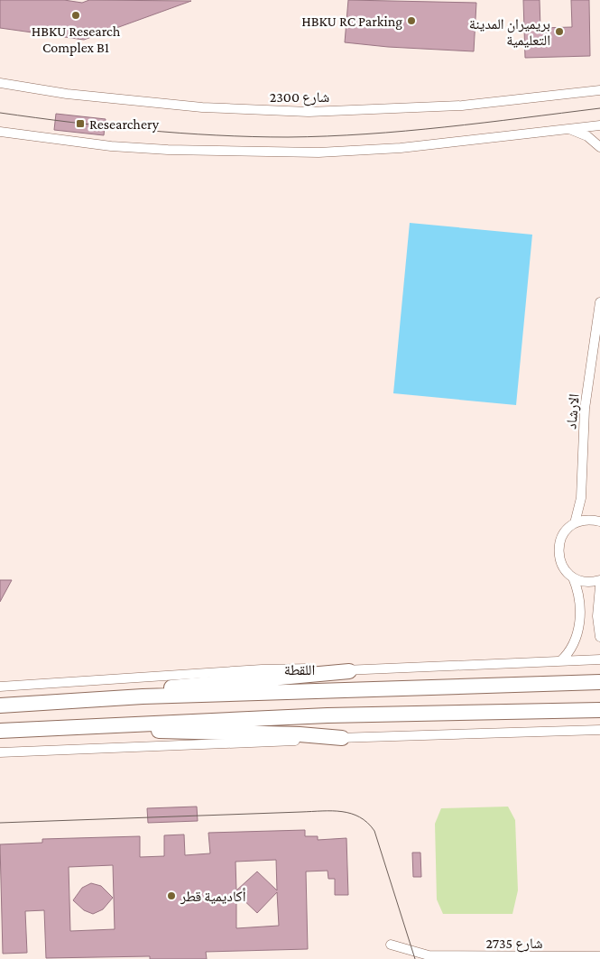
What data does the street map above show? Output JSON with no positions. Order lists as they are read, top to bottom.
{
  "streets": {
    "main road": ["اللقطة"],
    "street": ["شارع 2300", "الارشاد", "شارع 2735"]
  },
  "places": {
    "other": [
      "HBKU Research Complex B1",
      "HBKU RC Parking",
      "بريميران المدينة التعليمية",
      "أكاديمية قطر"
    ],
    "transit": ["Researchery"]
  }
}
